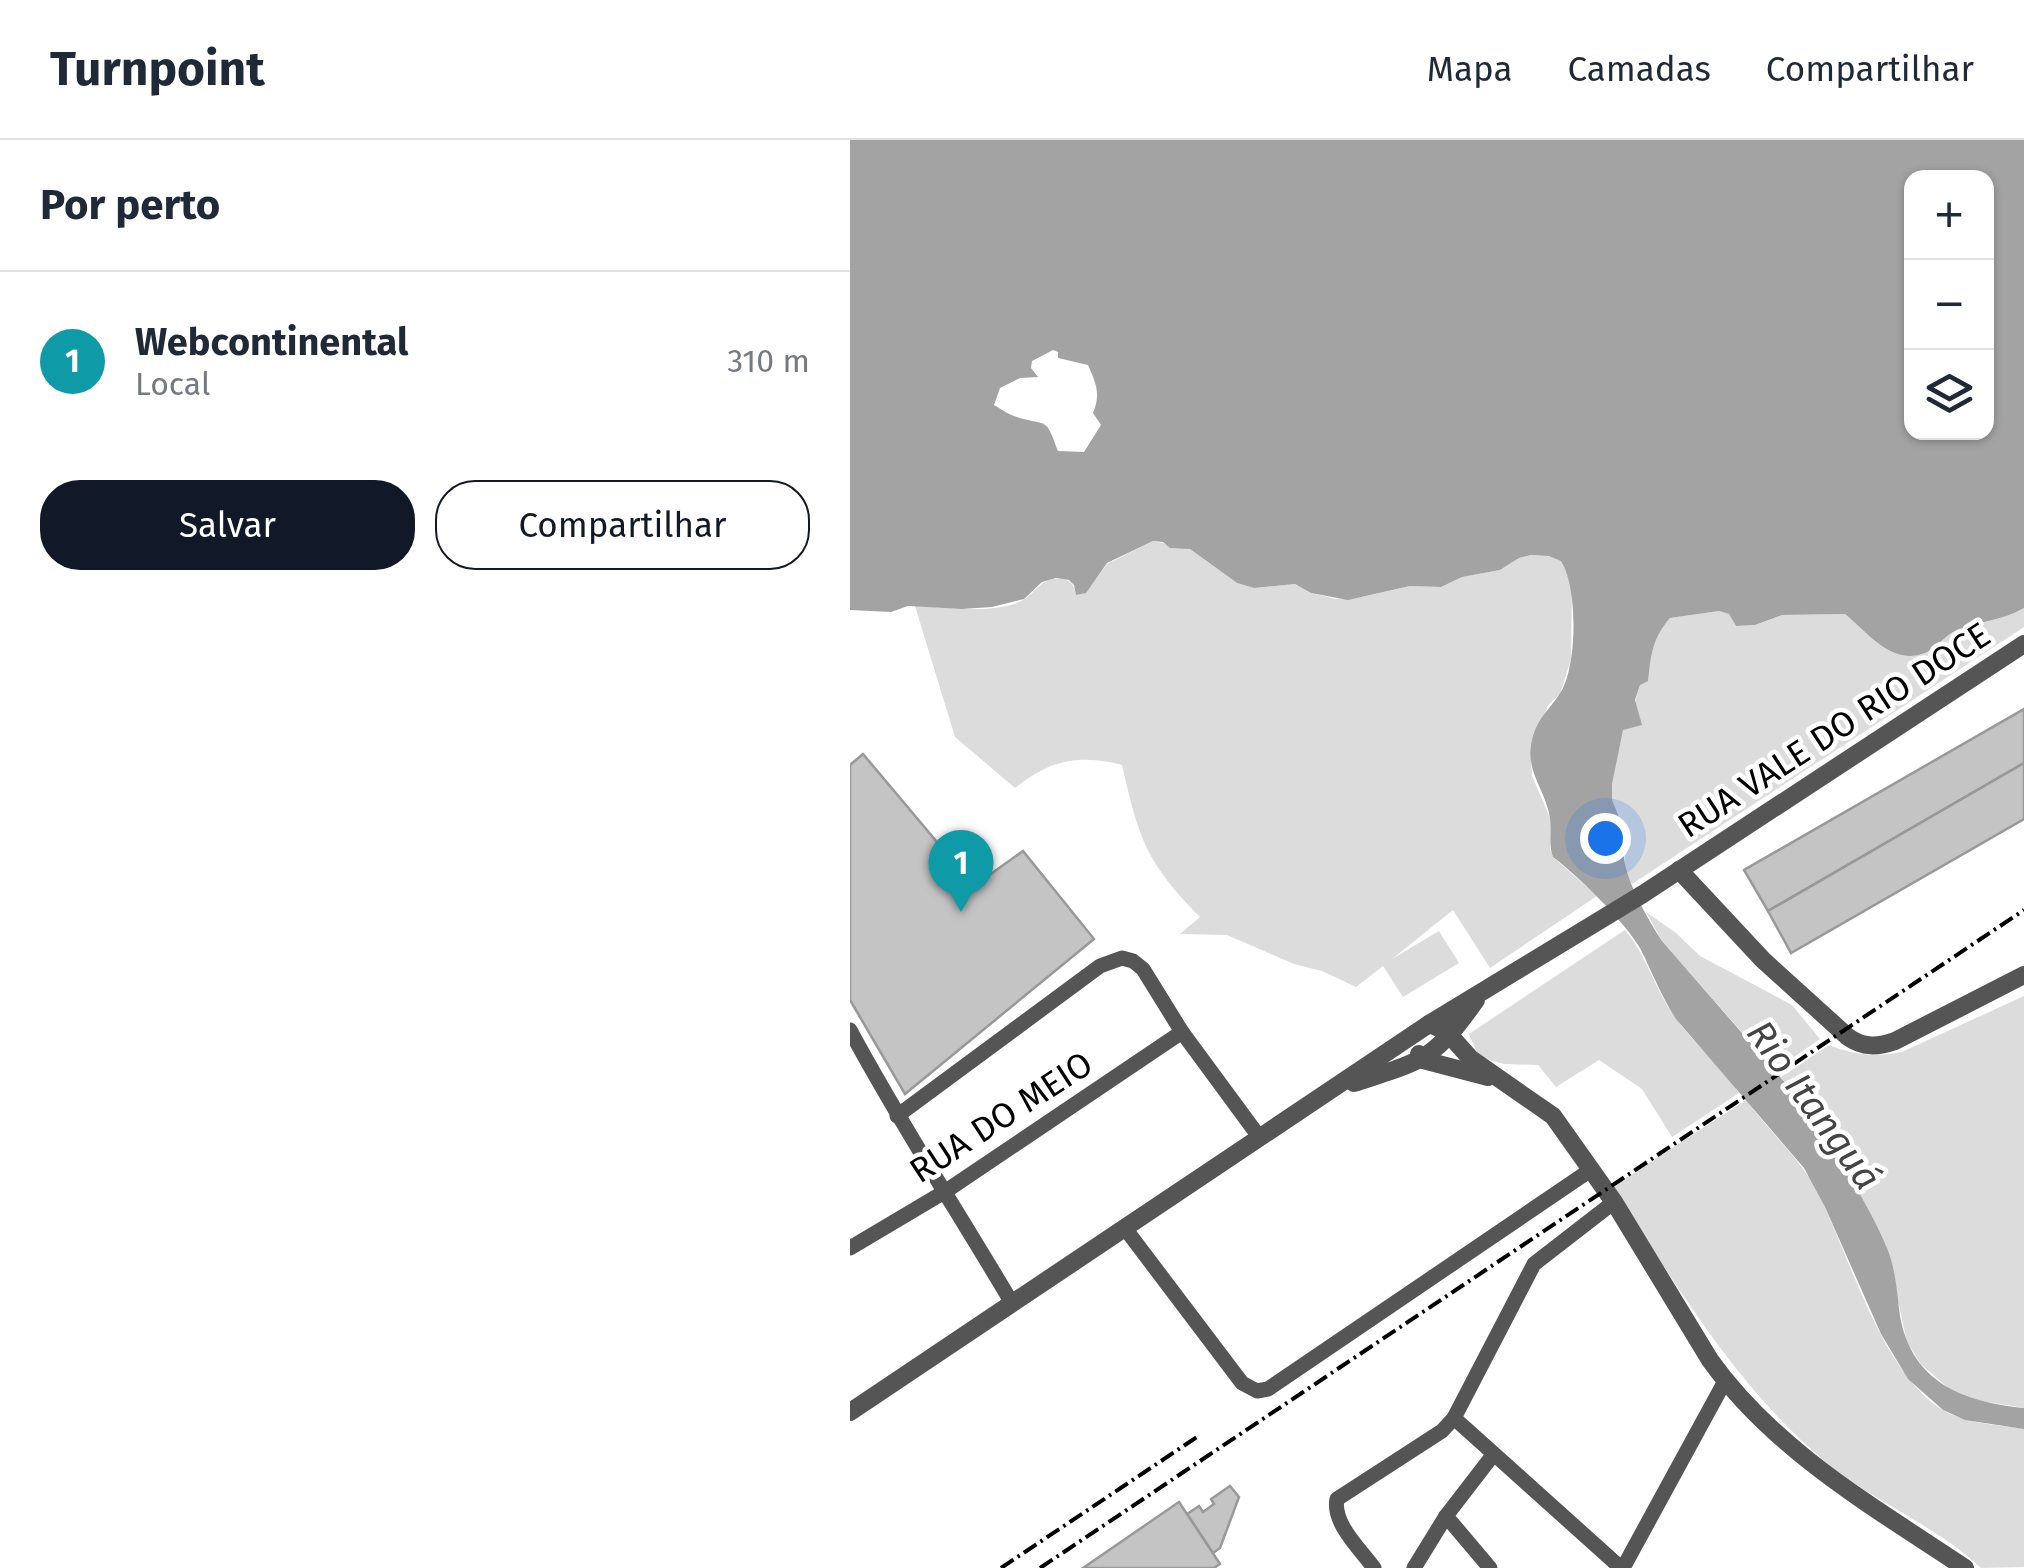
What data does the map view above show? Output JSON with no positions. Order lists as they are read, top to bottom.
{
  "streets": {
    "street": ["RUA VALE DO RIO DOCE", "RUA DO MEIO"]
  },
  "water": ["Rio Itanguá"],
  "page": {
    "header": "Turnpoint",
    "nav": ["Mapa", "Camadas", "Compartilhar"],
    "heading": "Por perto",
    "map_buttons": ["+", "−"],
    "list": [
      {
        "mark": "1",
        "name": "Webcontinental",
        "note": "Local",
        "value": "310 m"
      }
    ],
    "buttons": ["Salvar", "Compartilhar"],
    "pins": "1"
  }
}
